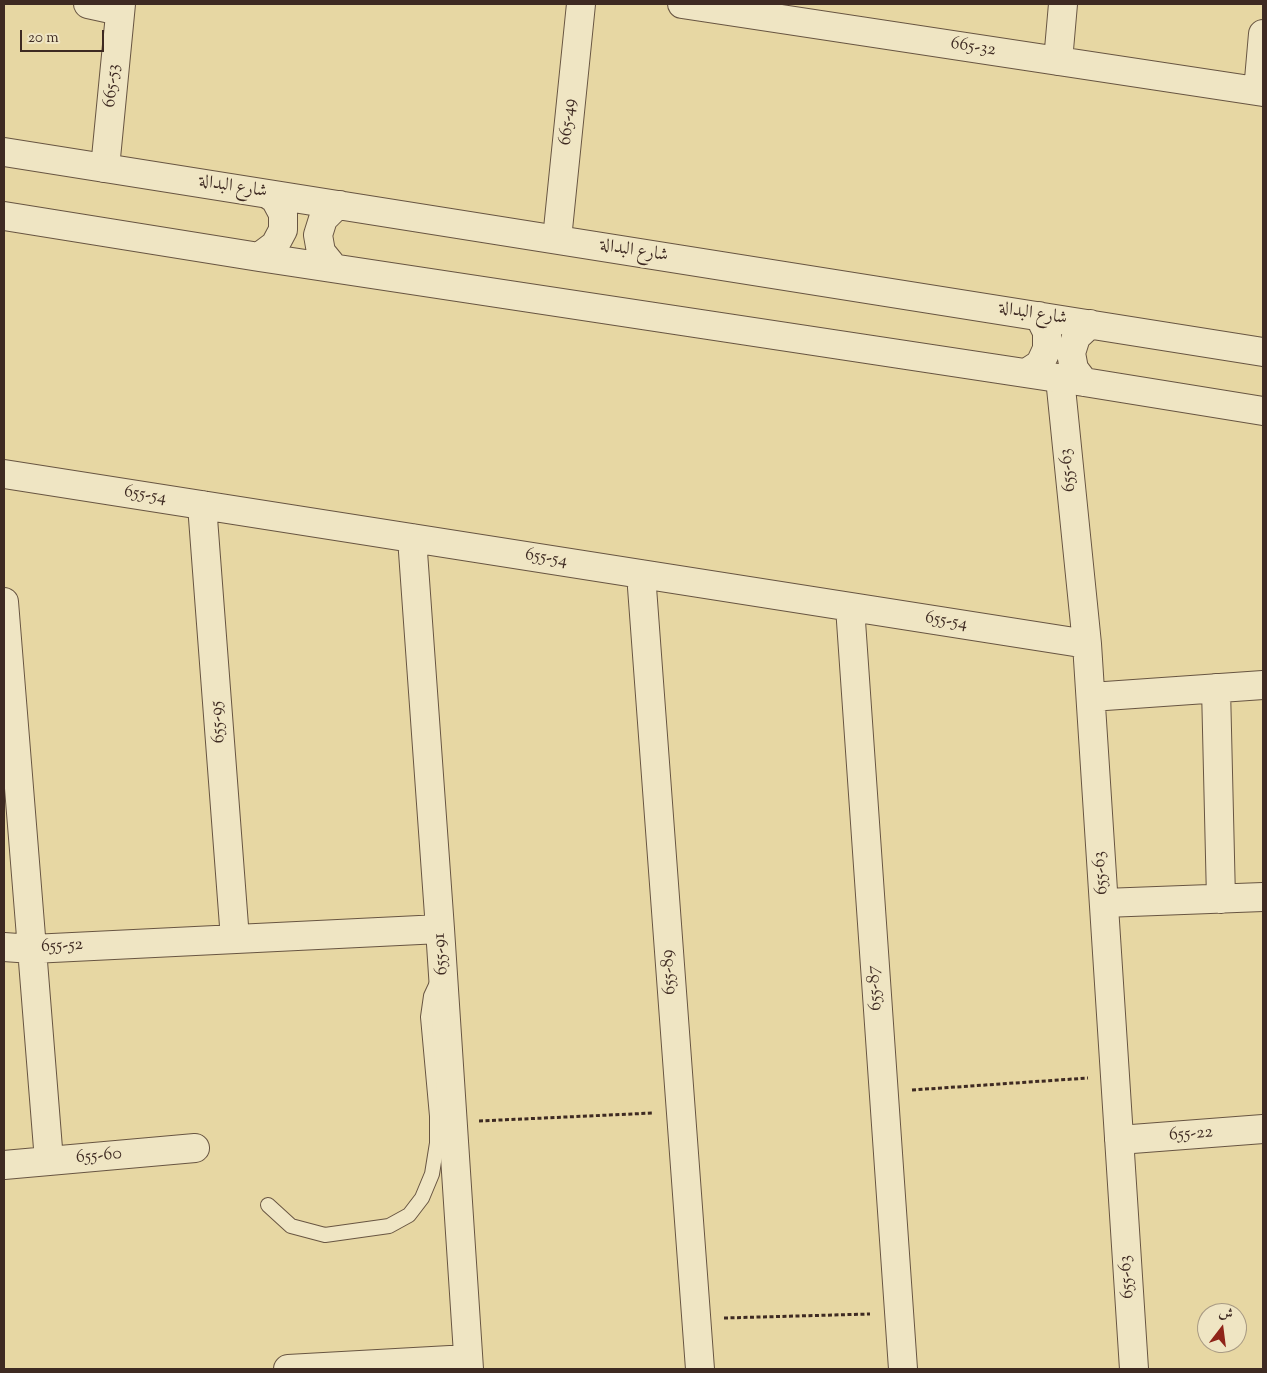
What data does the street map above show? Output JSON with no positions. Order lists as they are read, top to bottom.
{
  "streets": {
    "street": [
      "665-32",
      "665-53",
      "665-49",
      "شارع البدالة",
      "655-63",
      "655-54",
      "655-95",
      "655-52",
      "655-91",
      "655-89",
      "655-87",
      "655-22",
      "655-60"
    ]
  },
  "crossings": [
    ["665-53", "شارع البدالة"],
    ["665-49", "شارع البدالة"],
    ["655-63", "655-54"],
    ["655-63", "655-22"],
    ["655-54", "655-95"],
    ["655-54", "655-91"],
    ["655-54", "655-89"],
    ["655-54", "655-87"],
    ["655-95", "655-52"],
    ["655-52", "655-91"]
  ],
  "scale_bar": "20 m",
  "north": "top"
}
